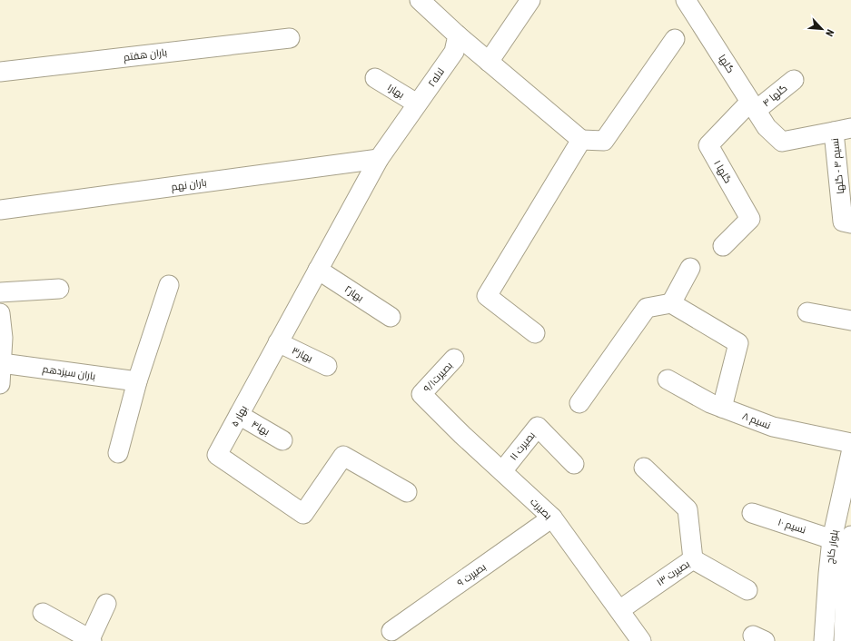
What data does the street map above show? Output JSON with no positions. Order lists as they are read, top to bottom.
{
  "streets": {
    "street": [
      "باران هفتم",
      "گلها",
      "لاله۲",
      "بهار۱",
      "گلها ۴",
      "نسیم ۴ - گلها",
      "گلها ۱",
      "باران نهم",
      "بهار۲",
      "بهار۳",
      "باران سیزدهم",
      "بصیرت۹/۱",
      "بهار ۵",
      "نسیم ۸",
      "بها۴",
      "بصیرت ۱۱",
      "بصیرت",
      "نسیم ۱۰",
      "بلوار کاج",
      "بصیرت ۱۳",
      "بصیرت ۹"
    ]
  },
  "crossings": [
    ["گلها", "گلها ۴"],
    ["گلها", "نسیم ۴ - گلها"],
    ["گلها", "گلها ۱"],
    ["لاله۲", "بهار۱"],
    ["لاله۲", "باران نهم"],
    ["لاله۲", "بهار ۵"],
    ["گلها ۴", "گلها ۱"],
    ["باران نهم", "بهار ۵"],
    ["بهار۲", "بهار ۵"],
    ["بهار۳", "بهار ۵"],
    ["بصیرت۹/۱", "بصیرت"],
    ["بهار ۵", "بها۴"],
    ["بصیرت ۱۱", "بصیرت"],
    ["بصیرت", "بصیرت ۱۳"],
    ["بصیرت", "بصیرت ۹"],
    ["نسیم ۱۰", "بلوار کاج"]
  ],
  "north": "bottom right"
}
